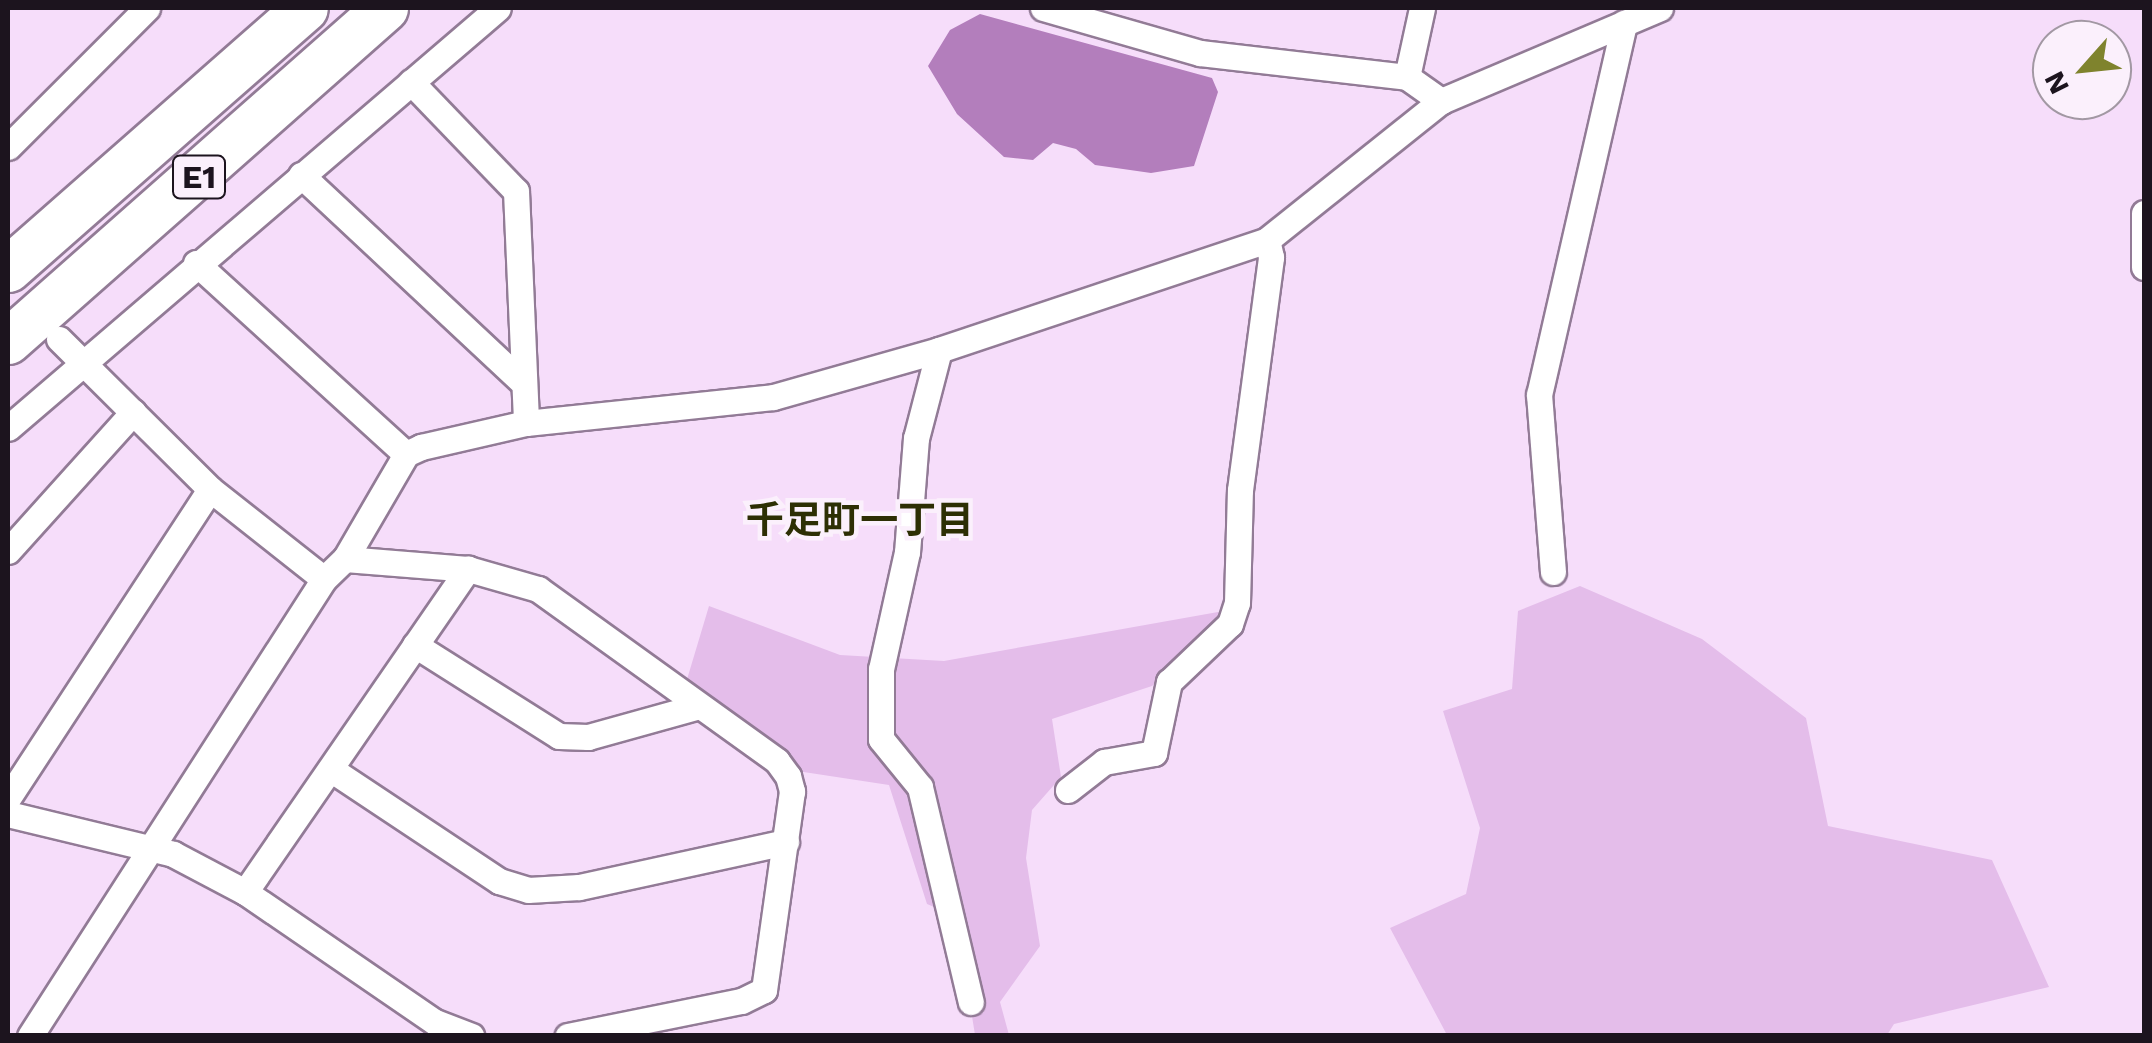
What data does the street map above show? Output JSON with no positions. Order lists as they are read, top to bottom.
{
  "streets": {
    "highway": ["E1"]
  },
  "districts": ["千足町一丁目"],
  "north": "bottom left"
}
